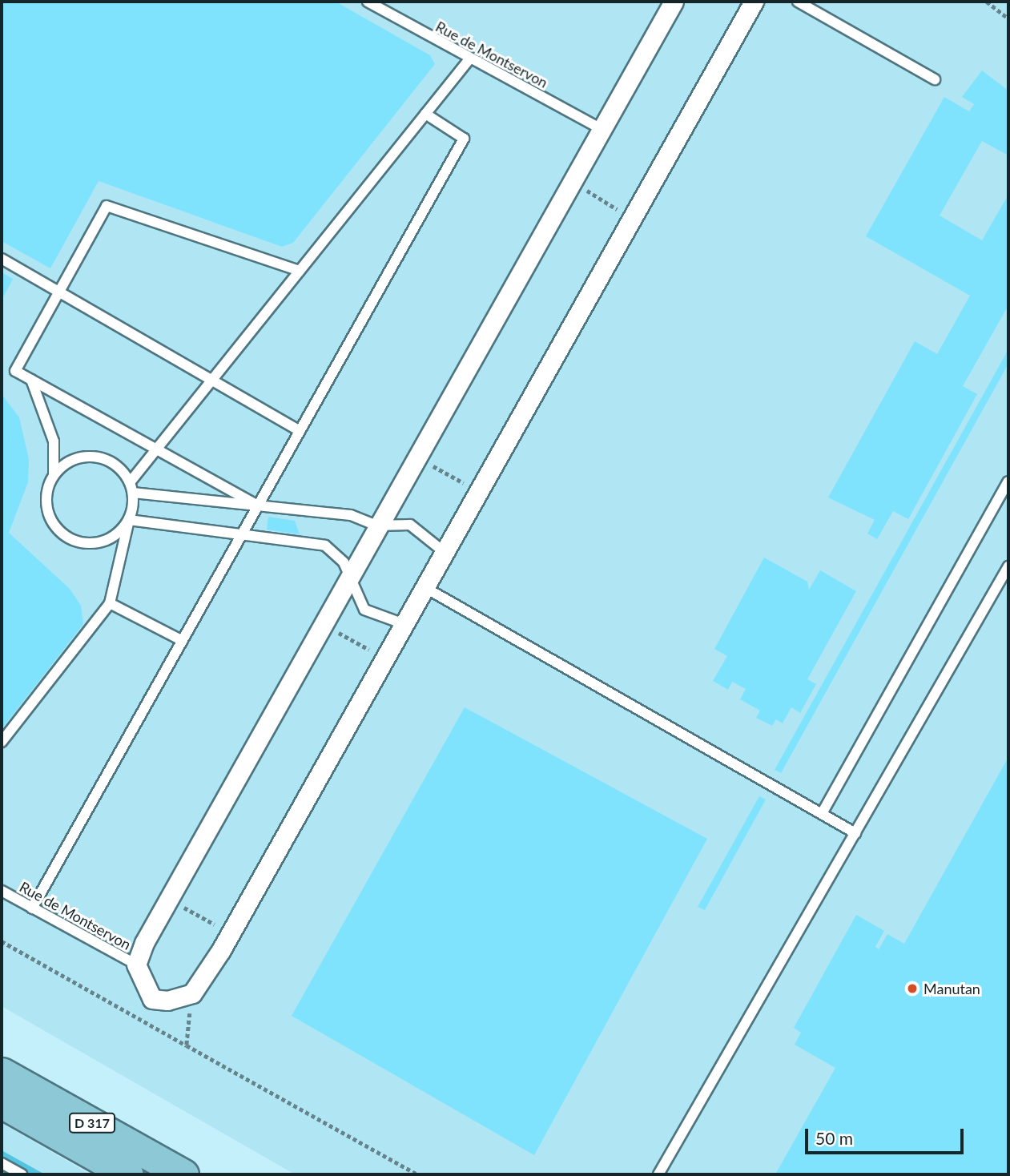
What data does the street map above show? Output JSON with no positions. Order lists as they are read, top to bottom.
{
  "streets": {
    "main road": ["D 317"],
    "lane": ["Rue de Montservon"]
  },
  "places": ["Manutan"],
  "scale_bar": "50 m"
}
